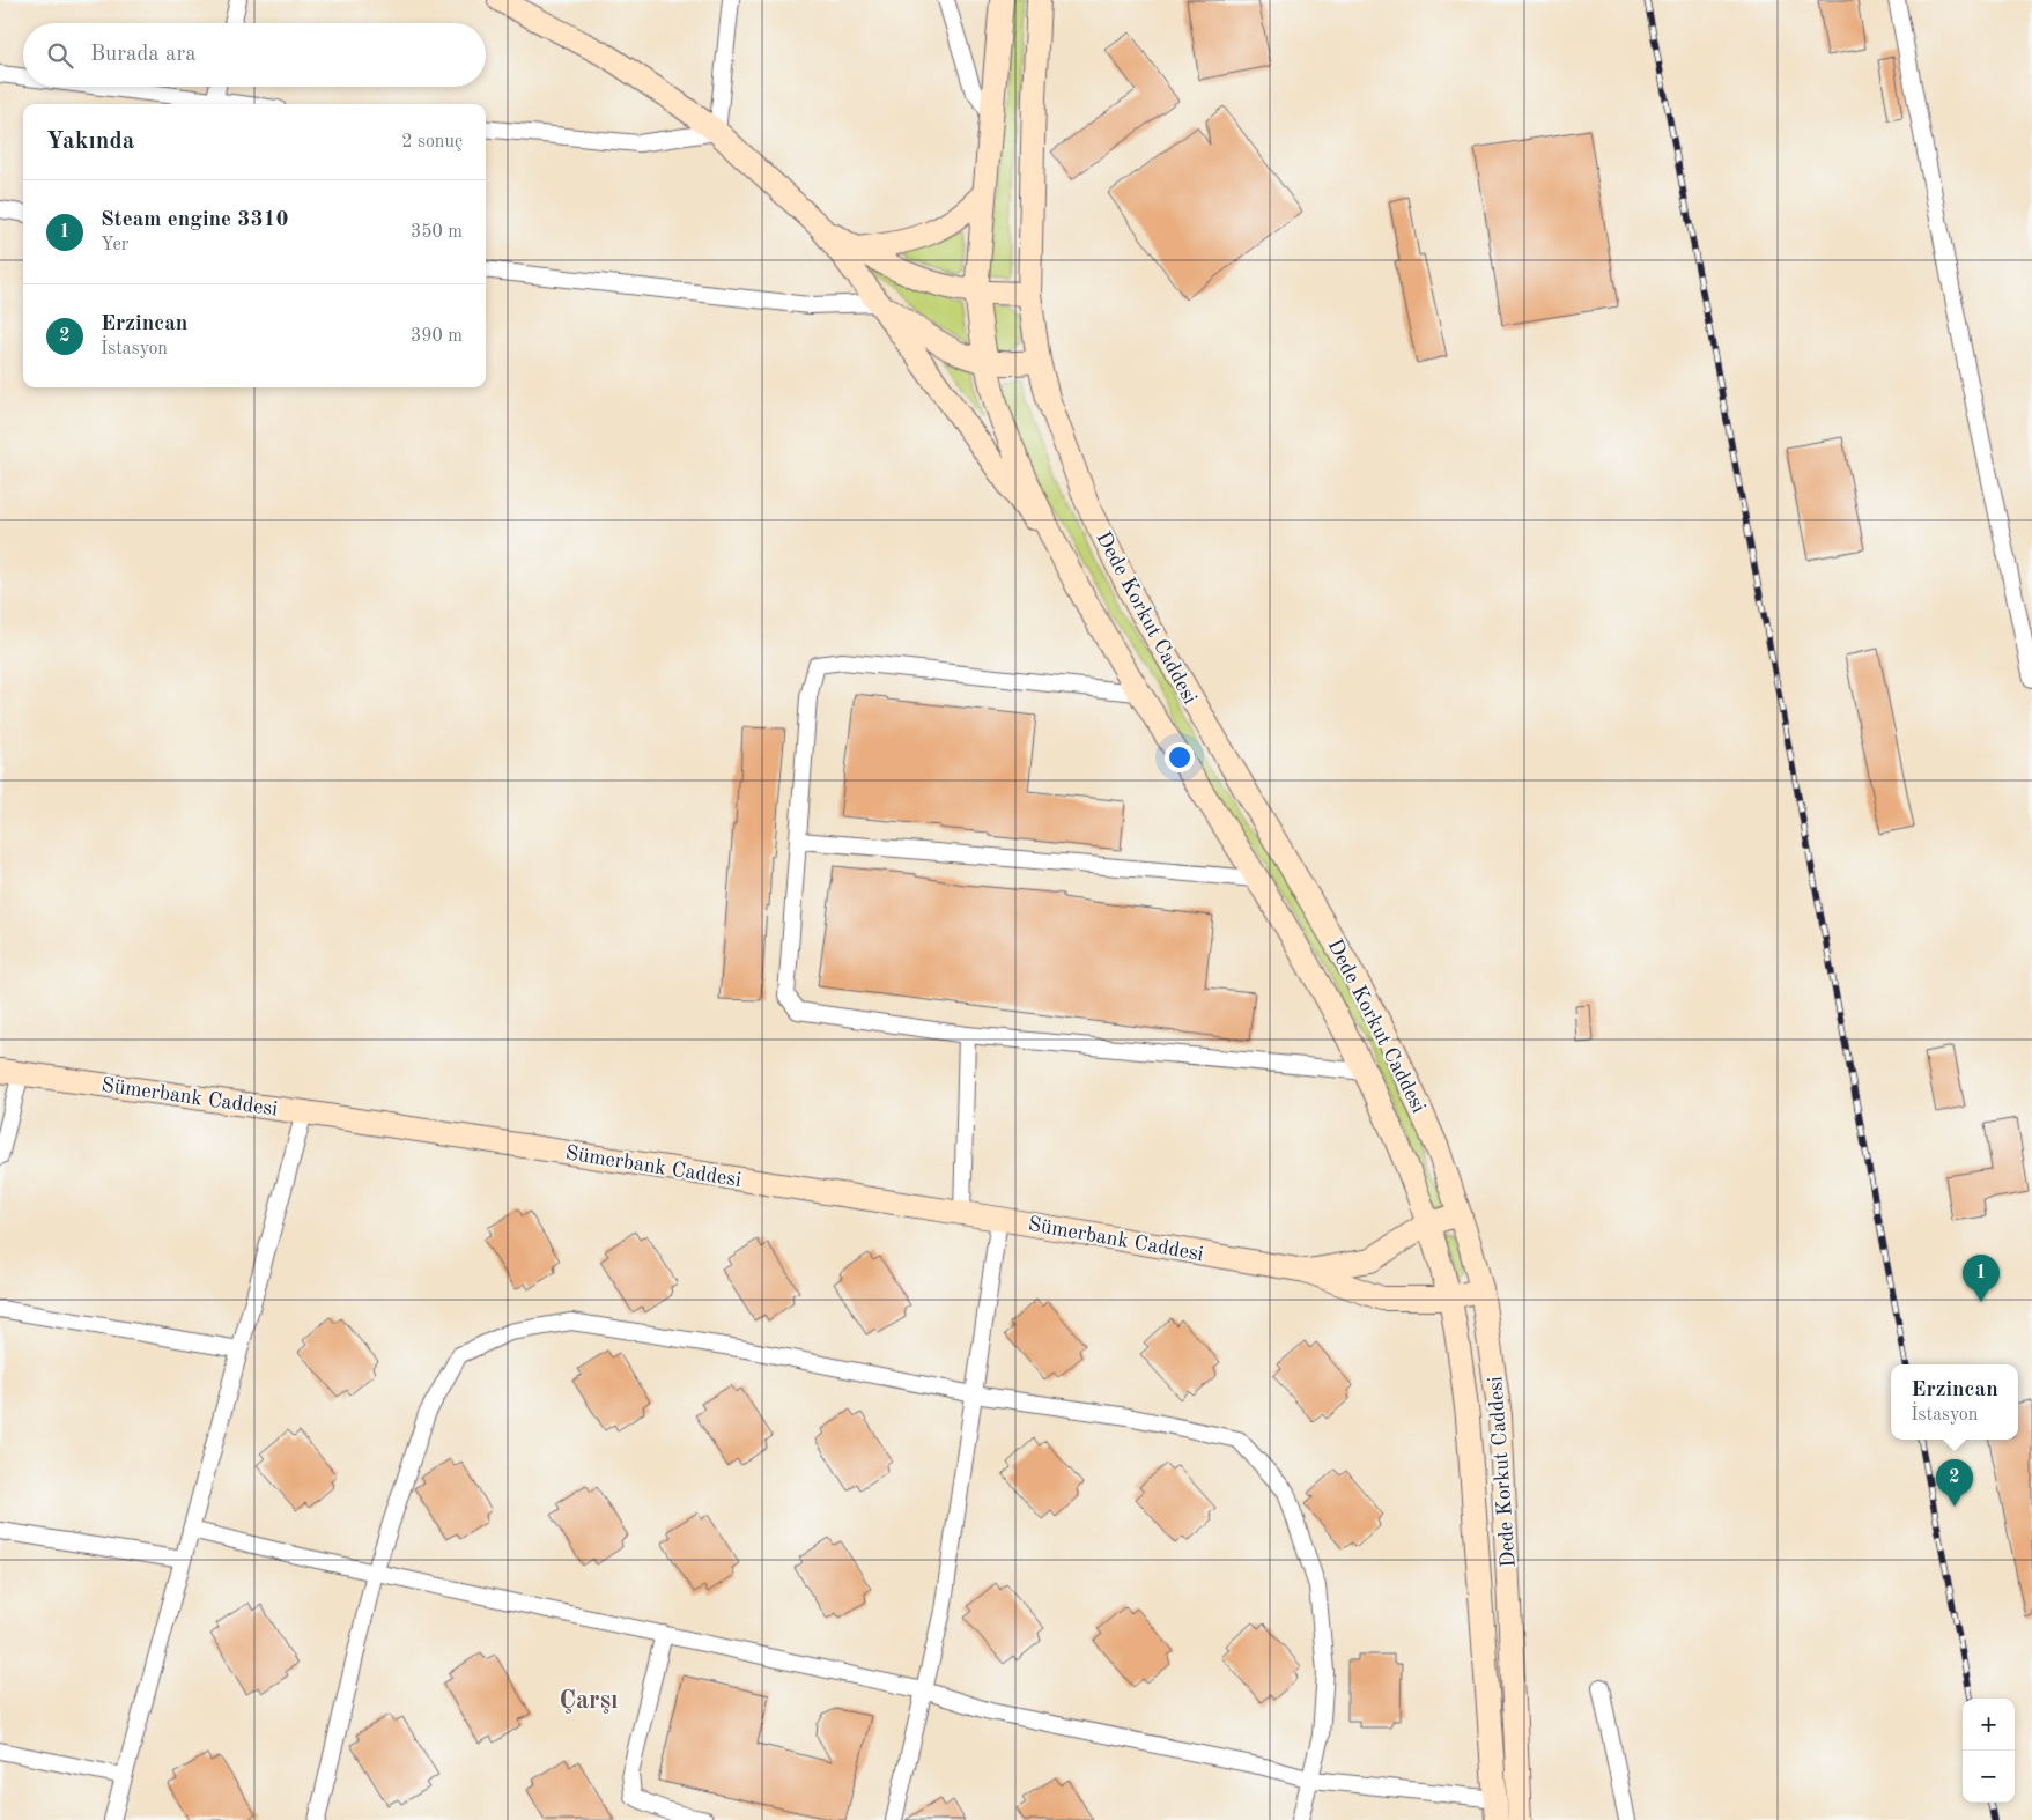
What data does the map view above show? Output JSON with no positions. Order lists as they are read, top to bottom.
{
  "streets": {
    "main road": ["Dede Korkut Caddesi", "Sümerbank Caddesi"]
  },
  "districts": ["Çarşı"],
  "page": {
    "search": "Burada ara",
    "heading": ["Yakında", "2 sonuç"],
    "list": [
      {
        "mark": "1",
        "name": "Steam engine 3310",
        "note": "Yer",
        "value": "350 m"
      },
      {
        "mark": "2",
        "name": "Erzincan",
        "note": "İstasyon",
        "value": "390 m"
      }
    ],
    "pins": ["1", "2"],
    "popup": ["Erzincan", "İstasyon"],
    "map_buttons": ["+", "−"]
  }
}
